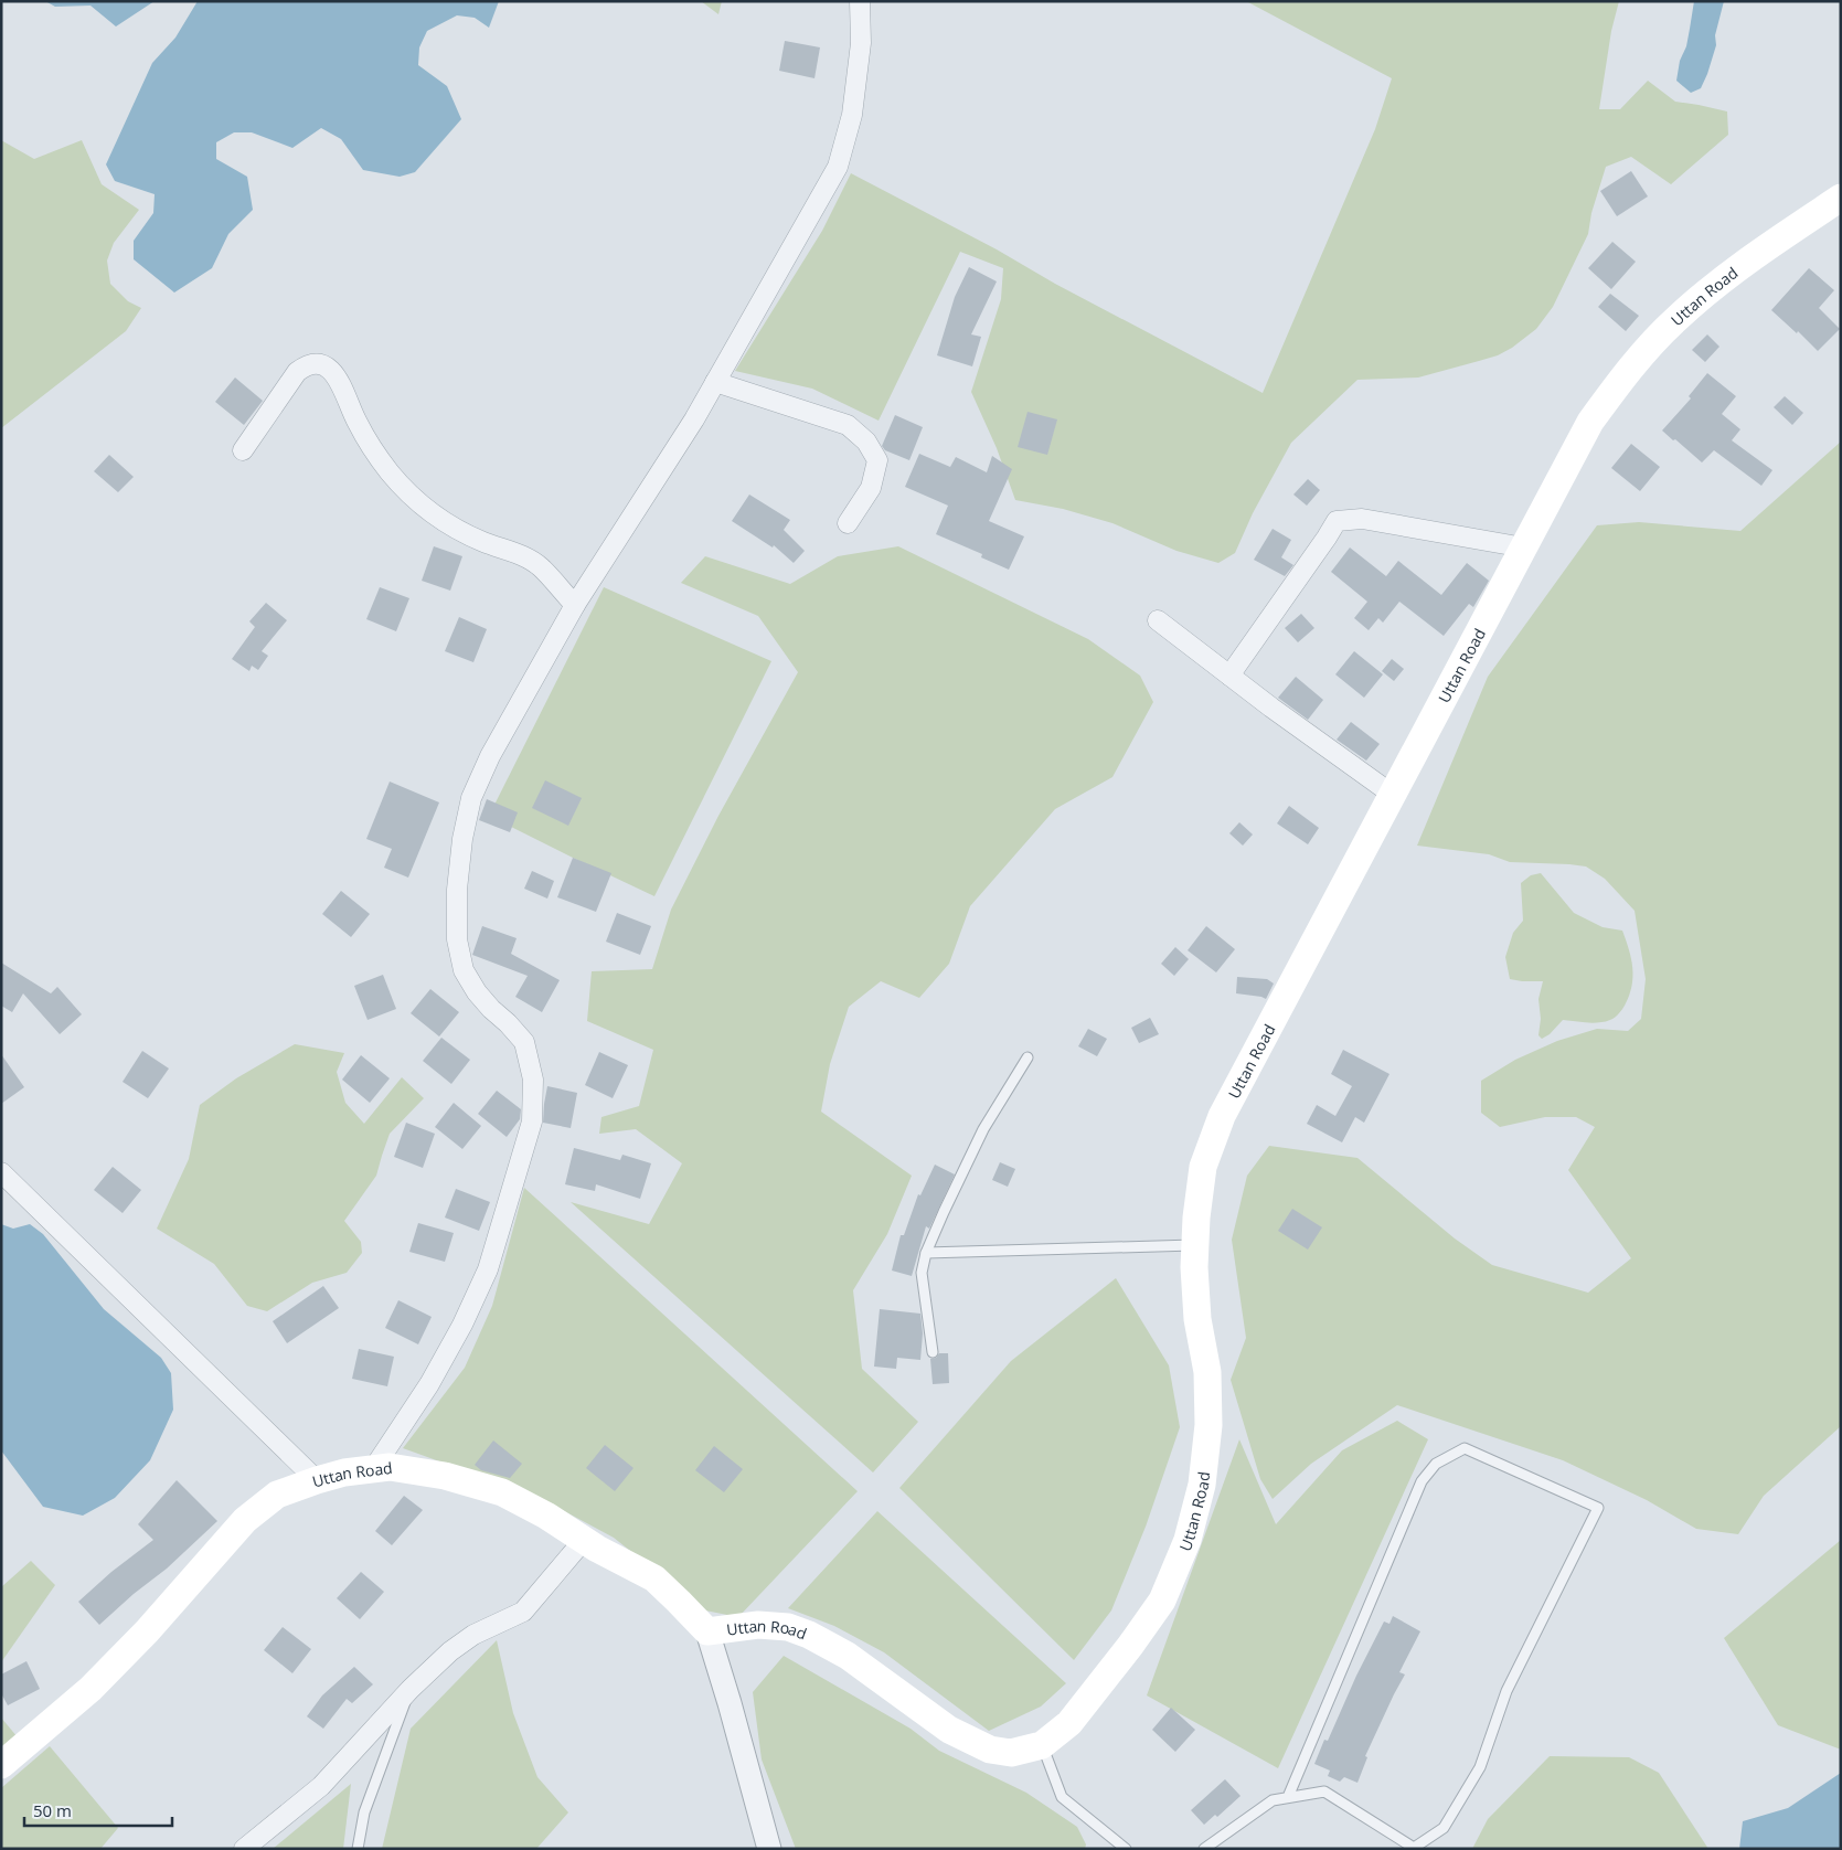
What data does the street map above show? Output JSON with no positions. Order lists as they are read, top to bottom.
{
  "streets": {
    "main road": ["Uttan Road"]
  },
  "scale_bar": "50 m"
}
